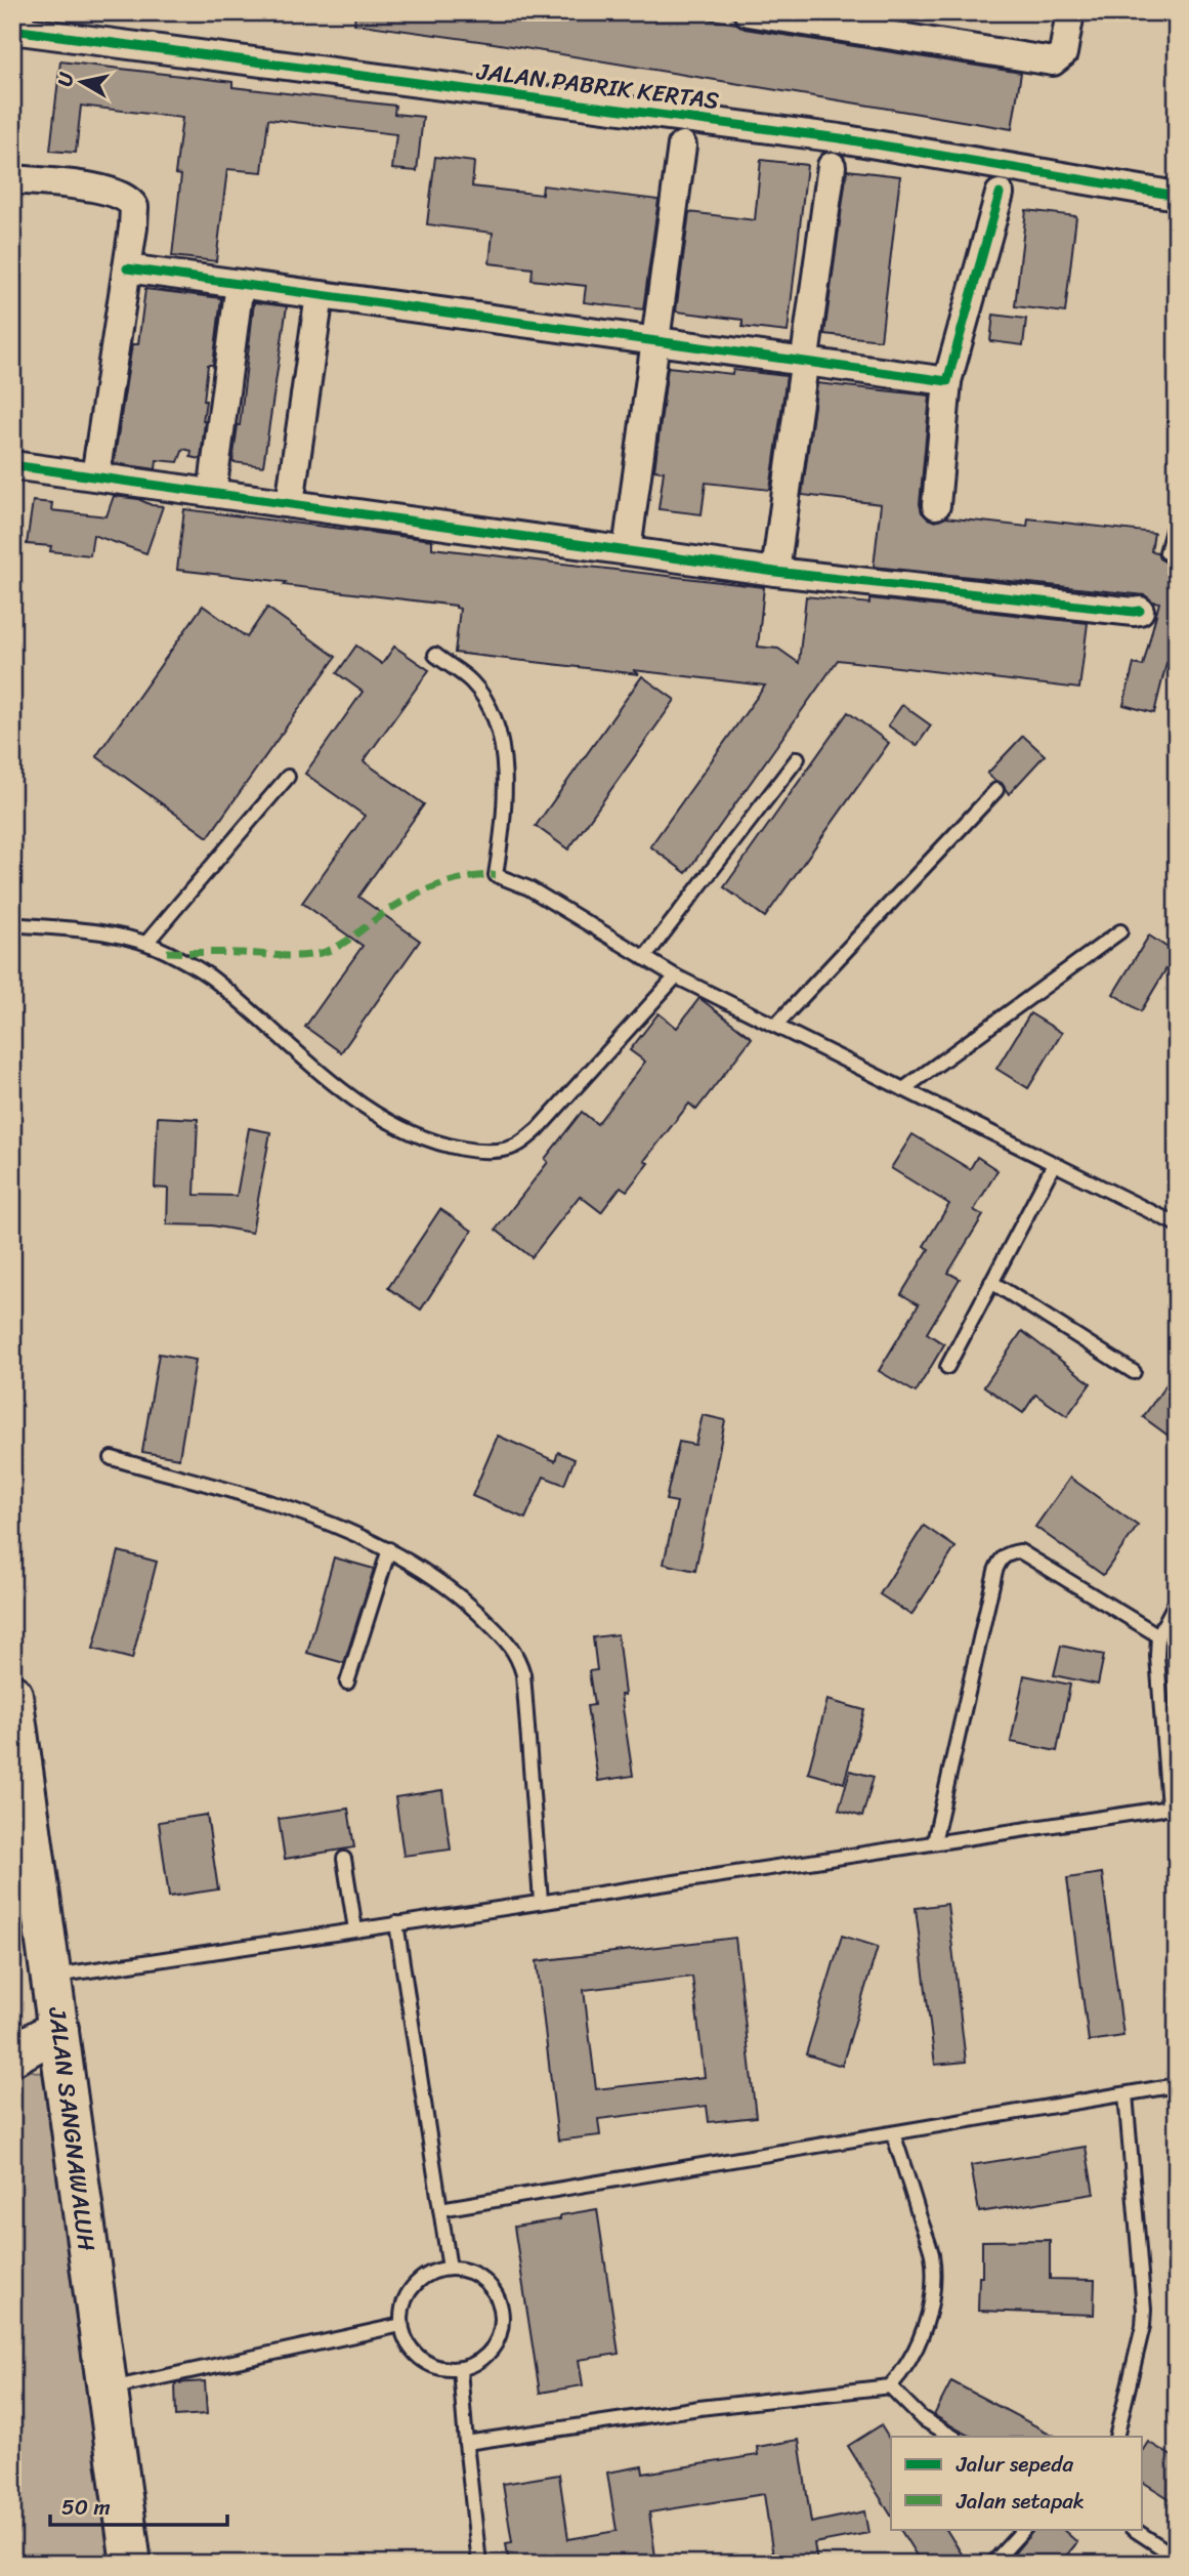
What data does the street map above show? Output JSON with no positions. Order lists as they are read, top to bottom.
{
  "streets": {
    "main road": ["JALAN SANGNAWALUH"],
    "street": ["JALAN PABRIK KERTAS"]
  },
  "legend": ["Jalur sepeda", "Jalan setapak"],
  "scale_bar": "50 m",
  "north": "left"
}
